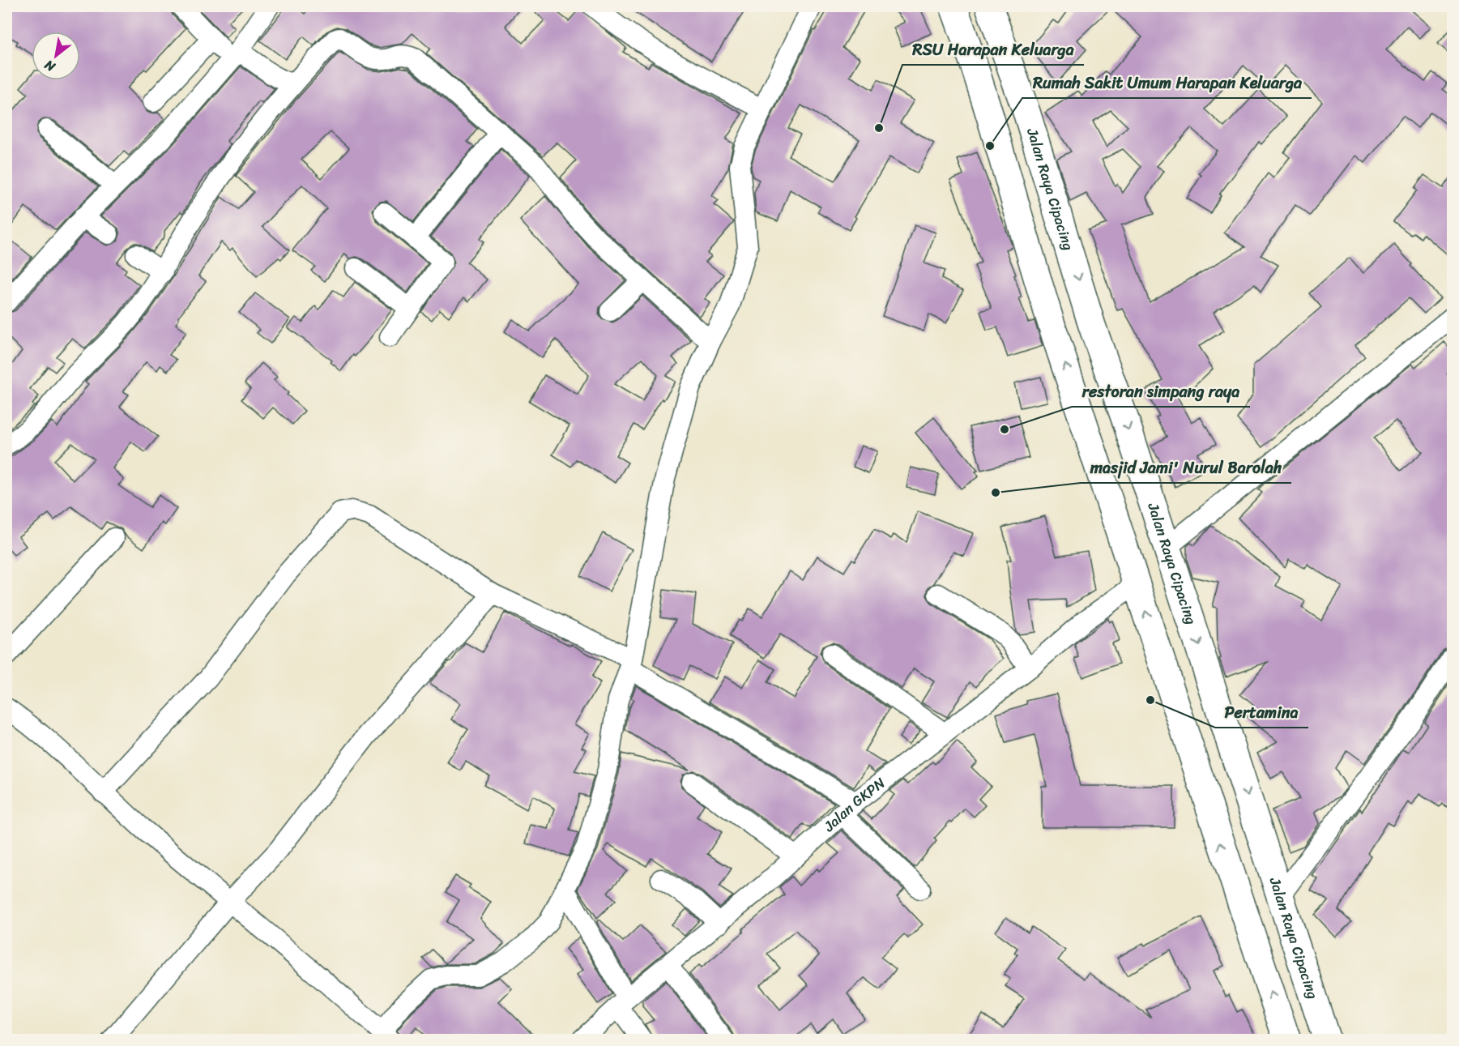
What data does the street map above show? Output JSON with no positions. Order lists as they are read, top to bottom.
{
  "streets": {
    "highway": ["Jalan Raya Cipacing"],
    "street": ["Jalan GKPN"]
  },
  "places": [
    "RSU Harapan Keluarga",
    "Rumah Sakit Umum Harapan Keluarga",
    "restoran simpang raya",
    "masjid Jami' Nurul Barolah",
    "Pertamina"
  ],
  "north": "bottom left"
}
